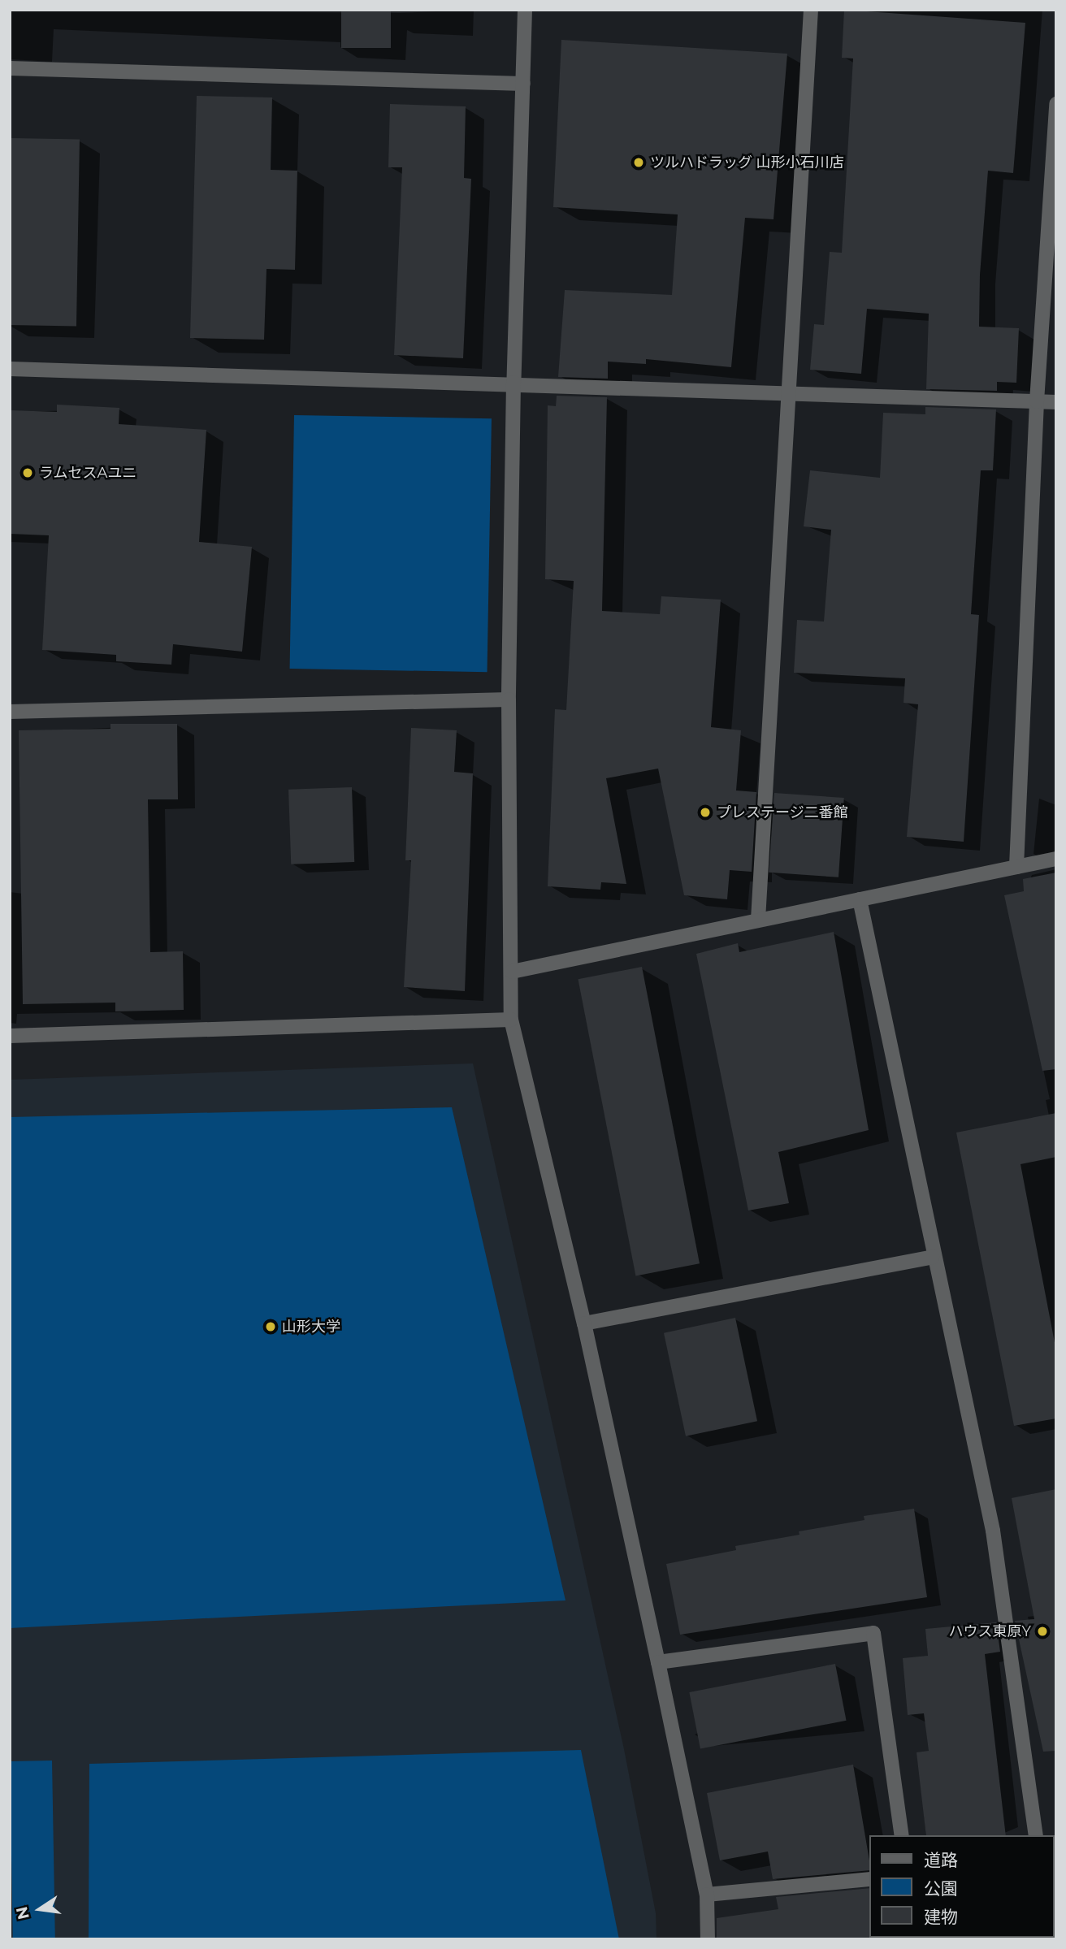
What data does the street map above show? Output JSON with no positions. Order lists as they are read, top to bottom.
{
  "places": [
    "ツルハドラッグ 山形小石川店",
    "ラムセスAユニ",
    "プレステージ二番館",
    "山形大学",
    "ハウス東原Y"
  ],
  "legend": ["道路", "公園", "建物"],
  "north": "left"
}
